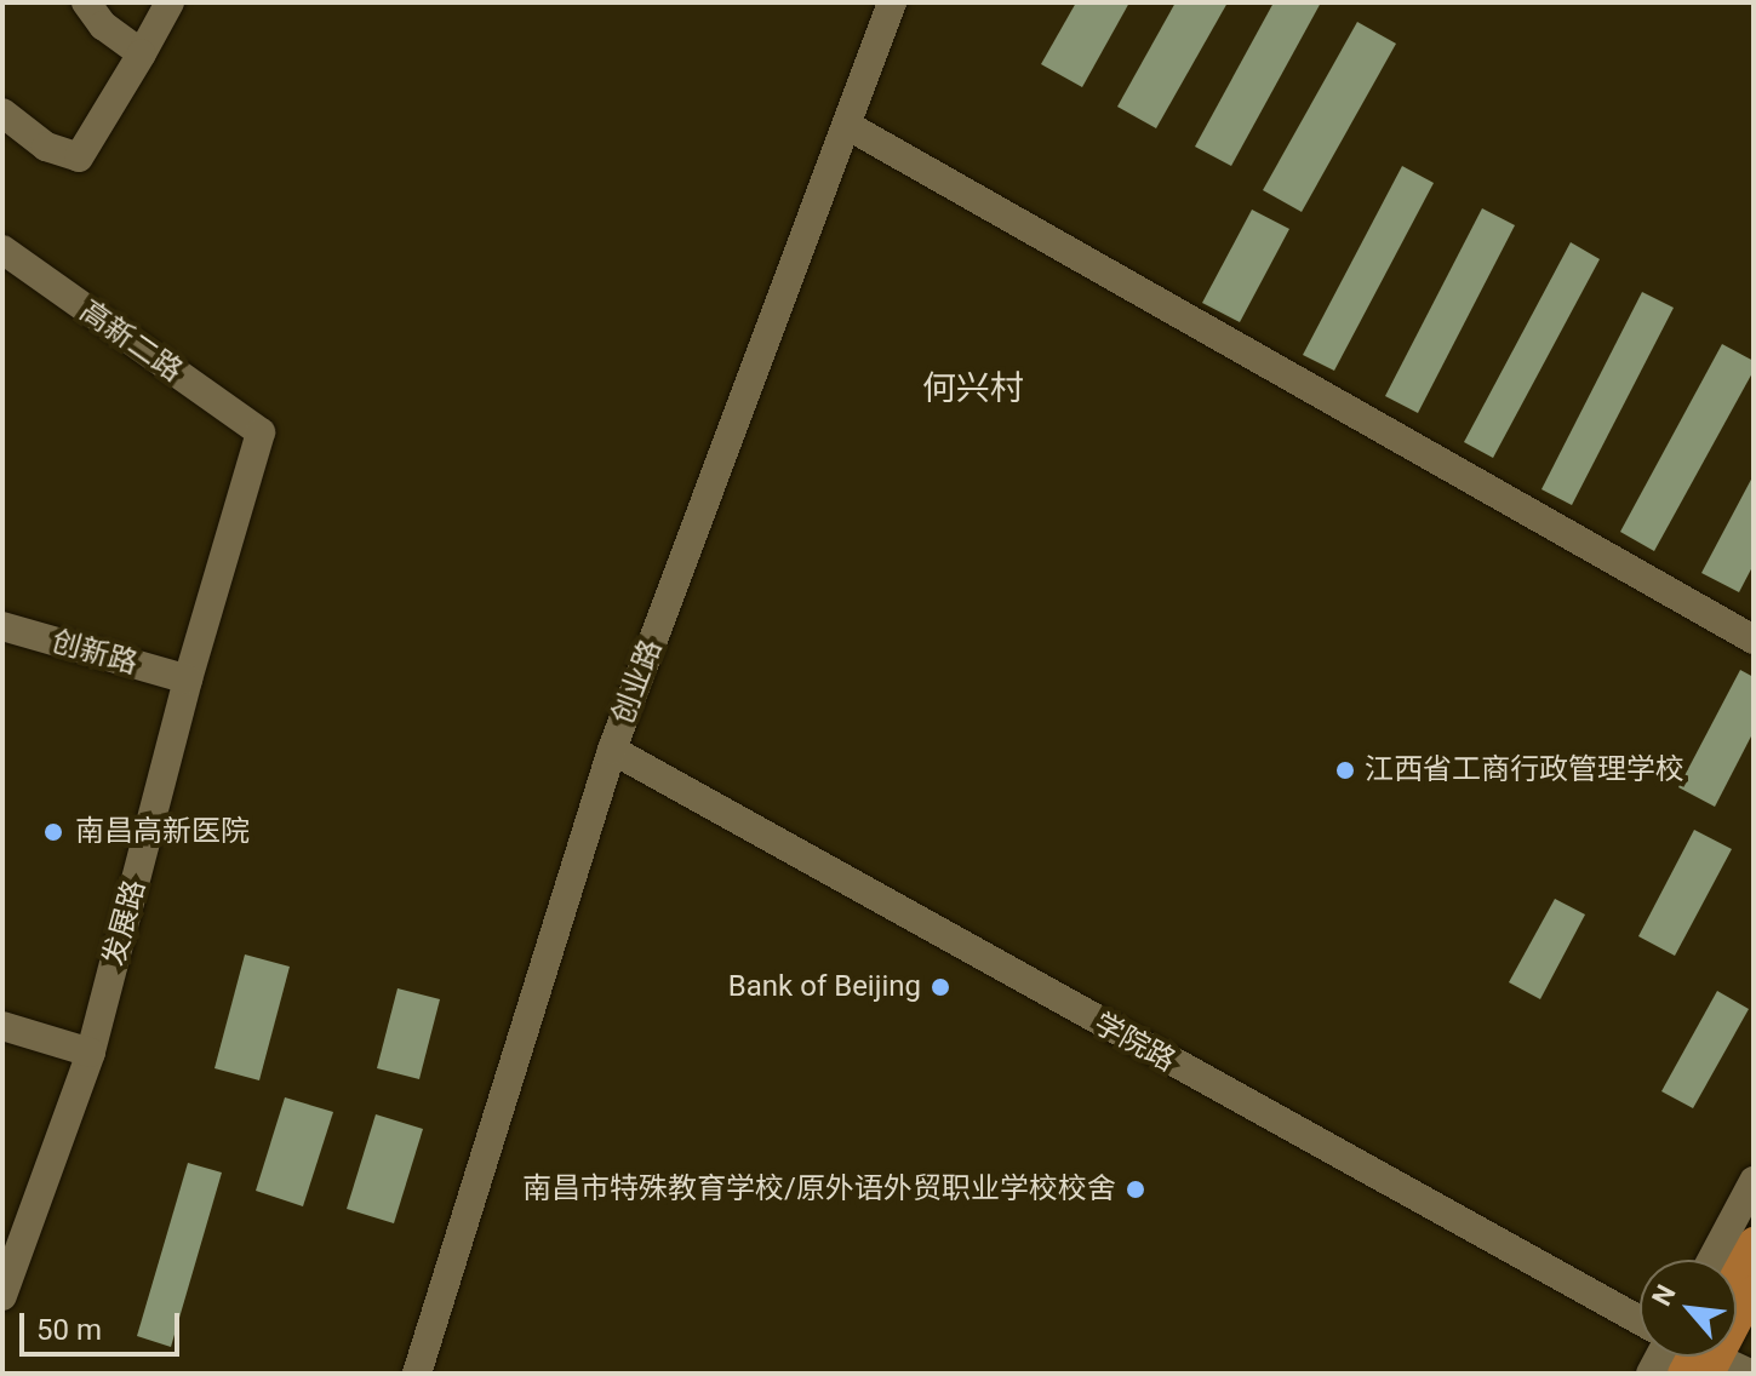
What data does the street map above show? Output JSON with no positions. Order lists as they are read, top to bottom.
{
  "streets": {
    "street": [
      "高新二路",
      "创新路",
      "创业路",
      "发展路",
      "学院路"
    ]
  },
  "crossings": [
    ["高新二路", "发展路"],
    ["创新路", "发展路"],
    ["创业路", "学院路"]
  ],
  "districts": ["何兴村"],
  "places": [
    "江西省工商行政管理学校",
    "南昌高新医院",
    "Bank of Beijing",
    "南昌市特殊教育学校/原外语外贸职业学校校舍"
  ],
  "scale_bar": "50 m",
  "north": "top left"
}
